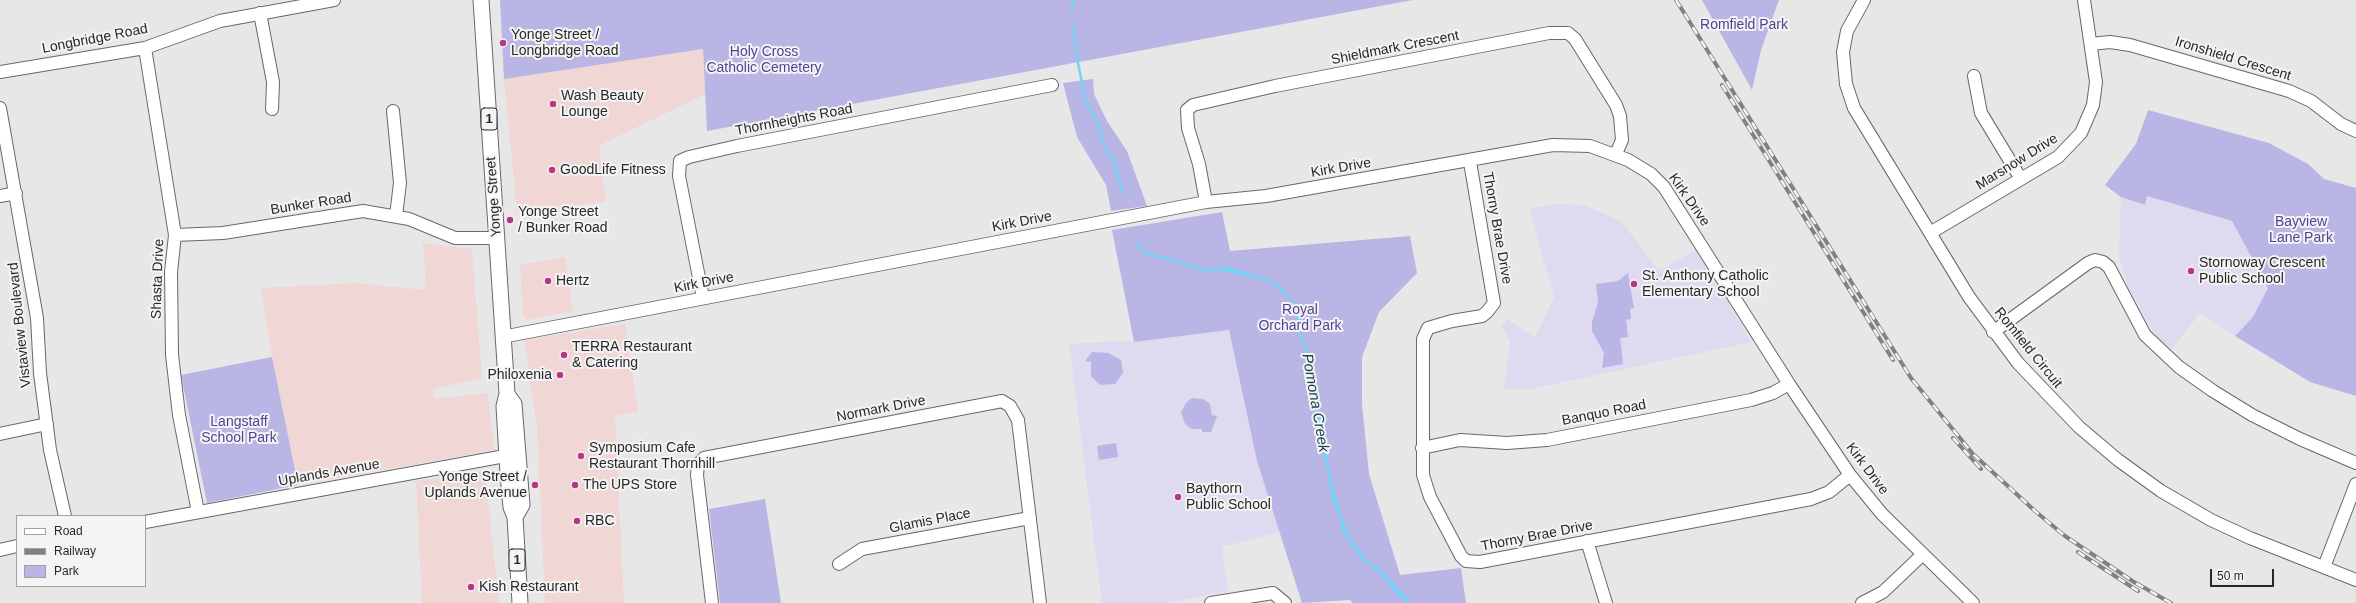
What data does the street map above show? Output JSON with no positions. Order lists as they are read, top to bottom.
{
  "streets": {
    "main road": ["1", "Yonge Street"],
    "street": [
      "Longbridge Road",
      "Shieldmark Crescent",
      "Ironshield Crescent",
      "Thornheights Road",
      "Marsnow Drive",
      "Kirk Drive",
      "Bunker Road",
      "Thorny Brae Drive",
      "Shasta Drive",
      "Vistaview Boulevard",
      "Romfield Circuit",
      "Normark Drive",
      "Banquo Road",
      "Uplands Avenue",
      "Glamis Place"
    ]
  },
  "crossings": [
    ["Longbridge Road", "Shasta Drive"],
    ["Shieldmark Crescent", "Kirk Drive"],
    ["Ironshield Crescent", "Marsnow Drive"],
    ["Thornheights Road", "Kirk Drive"],
    ["Marsnow Drive", "Romfield Circuit"],
    ["Kirk Drive", "Yonge Street"],
    ["Kirk Drive", "Thorny Brae Drive"],
    ["Kirk Drive", "Banquo Road"],
    ["Yonge Street", "Bunker Road"],
    ["Yonge Street", "Uplands Avenue"],
    ["Bunker Road", "Shasta Drive"],
    ["Thorny Brae Drive", "Banquo Road"],
    ["Shasta Drive", "Uplands Avenue"],
    ["Normark Drive", "Glamis Place"]
  ],
  "water": ["Pomona Creek"],
  "parks": [
    "Romfield Park",
    "Holy Cross Catholic Cemetery",
    "Bayview Lane Park",
    "Royal Orchard Park",
    "Langstaff School Park"
  ],
  "places": [
    "Yonge Street / Longbridge Road",
    "Wash Beauty Lounge",
    "GoodLife Fitness",
    "Yonge Street / Bunker Road",
    "Stornoway Crescent Public School",
    "Hertz",
    "St. Anthony Catholic Elementary School",
    "TERRA Restaurant & Catering",
    "Philoxenia",
    "Symposium Cafe Restaurant Thornhill",
    "Yonge Street / Uplands Avenue",
    "The UPS Store",
    "Baythorn Public School",
    "RBC",
    "Kish Restaurant"
  ],
  "legend": ["Road", "Railway", "Park"],
  "scale_bar": "50 m"
}
